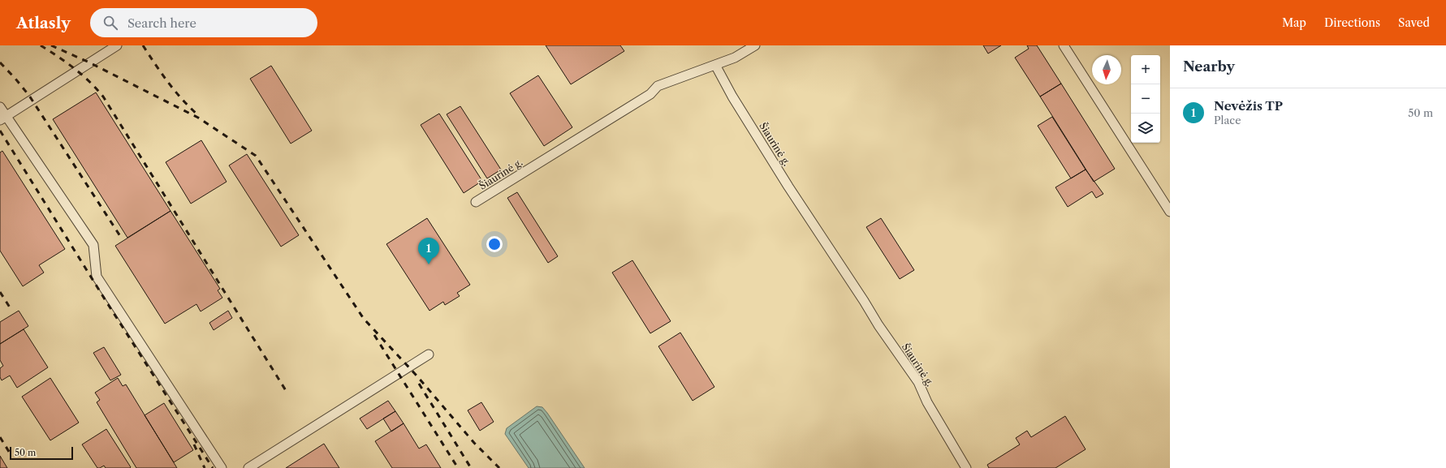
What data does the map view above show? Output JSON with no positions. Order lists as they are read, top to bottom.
{
  "streets": {
    "street": ["Šiaurinė g."]
  },
  "scale_bar": "50 m",
  "north": "bottom",
  "page": {
    "header": "Atlasly",
    "search": "Search here",
    "nav": ["Map", "Directions", "Saved"],
    "heading": "Nearby",
    "map_buttons": ["+", "−"],
    "list": [
      {
        "mark": "1",
        "name": "Nevėžis TP",
        "note": "Place",
        "value": "50 m"
      }
    ],
    "pins": "1",
    "scale": "50 m"
  }
}
